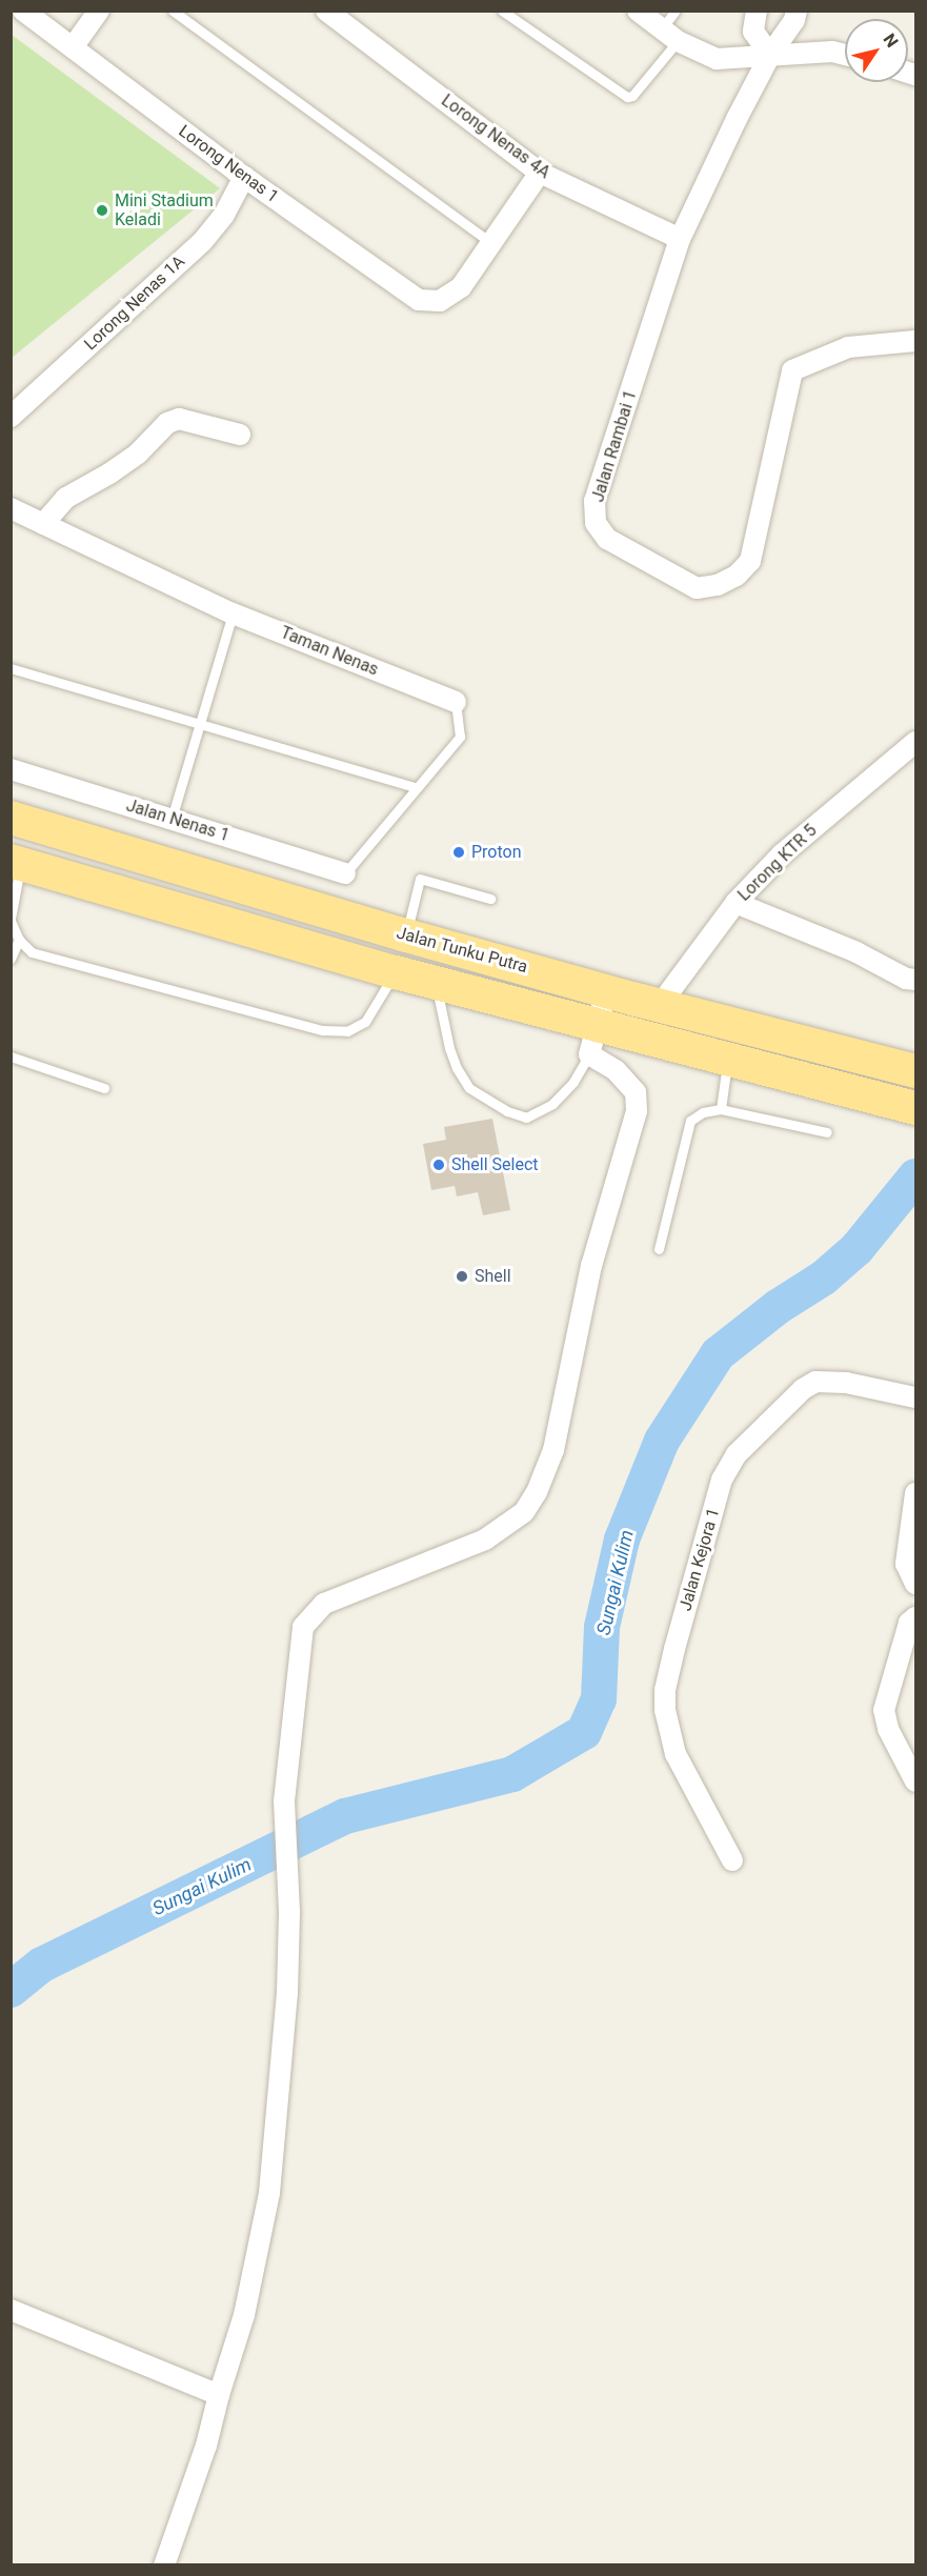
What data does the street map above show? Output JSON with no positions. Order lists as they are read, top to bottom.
{
  "streets": {
    "main road": ["Jalan Tunku Putra"],
    "street": [
      "Lorong Nenas 4A",
      "Lorong Nenas 1",
      "Lorong Nenas 1A",
      "Jalan Rambai 1",
      "Taman Nenas",
      "Jalan Nenas 1",
      "Lorong KTR 5",
      "Jalan Kejora 1"
    ]
  },
  "crossings": [
    ["Lorong Nenas 4A", "Jalan Rambai 1"],
    ["Lorong Nenas 1", "Lorong Nenas 1A"],
    ["Taman Nenas", "Jalan Nenas 1"],
    ["Lorong KTR 5", "Jalan Tunku Putra"]
  ],
  "water": ["Sungai Kulim"],
  "places": [
    "Mini Stadium Keladi",
    "Proton",
    "Shell Select",
    "Shell"
  ],
  "north": "top right"
}
